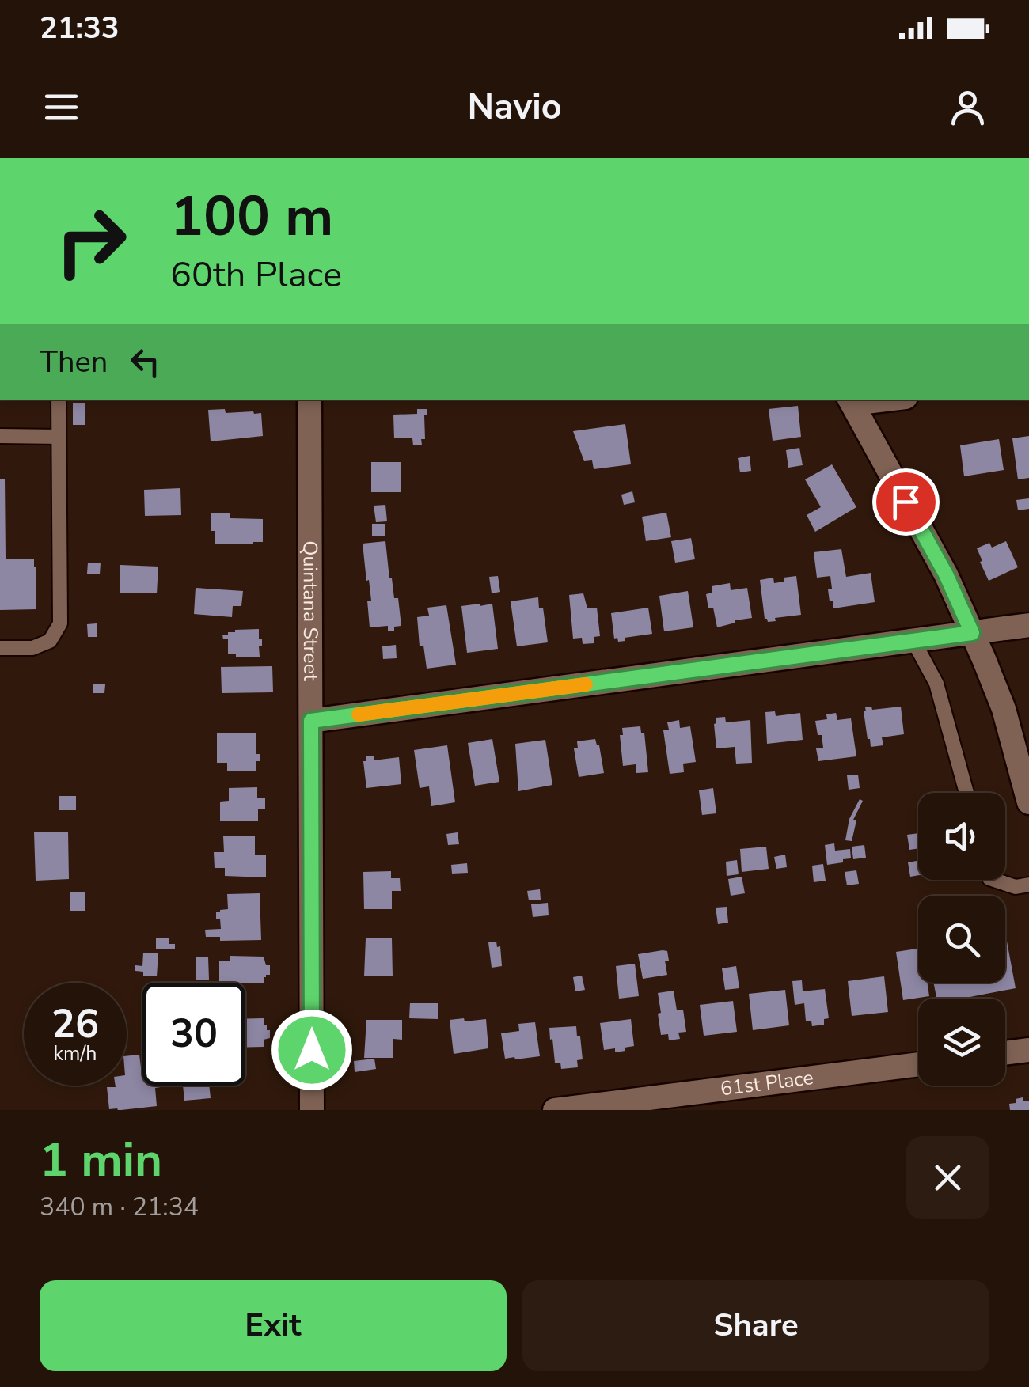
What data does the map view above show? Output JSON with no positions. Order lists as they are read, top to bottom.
{
  "streets": {
    "street": ["Quintana Street", "61st Place"]
  },
  "page": {
    "status": "21:33",
    "header": "Navio",
    "turn": ["100 m", "60th Place"],
    "then": "Then",
    "speed": "26 km/h",
    "limit": "30",
    "heading": ["1 min", "340 m · 21:34"],
    "buttons": ["Exit", "Share"]
  }
}
